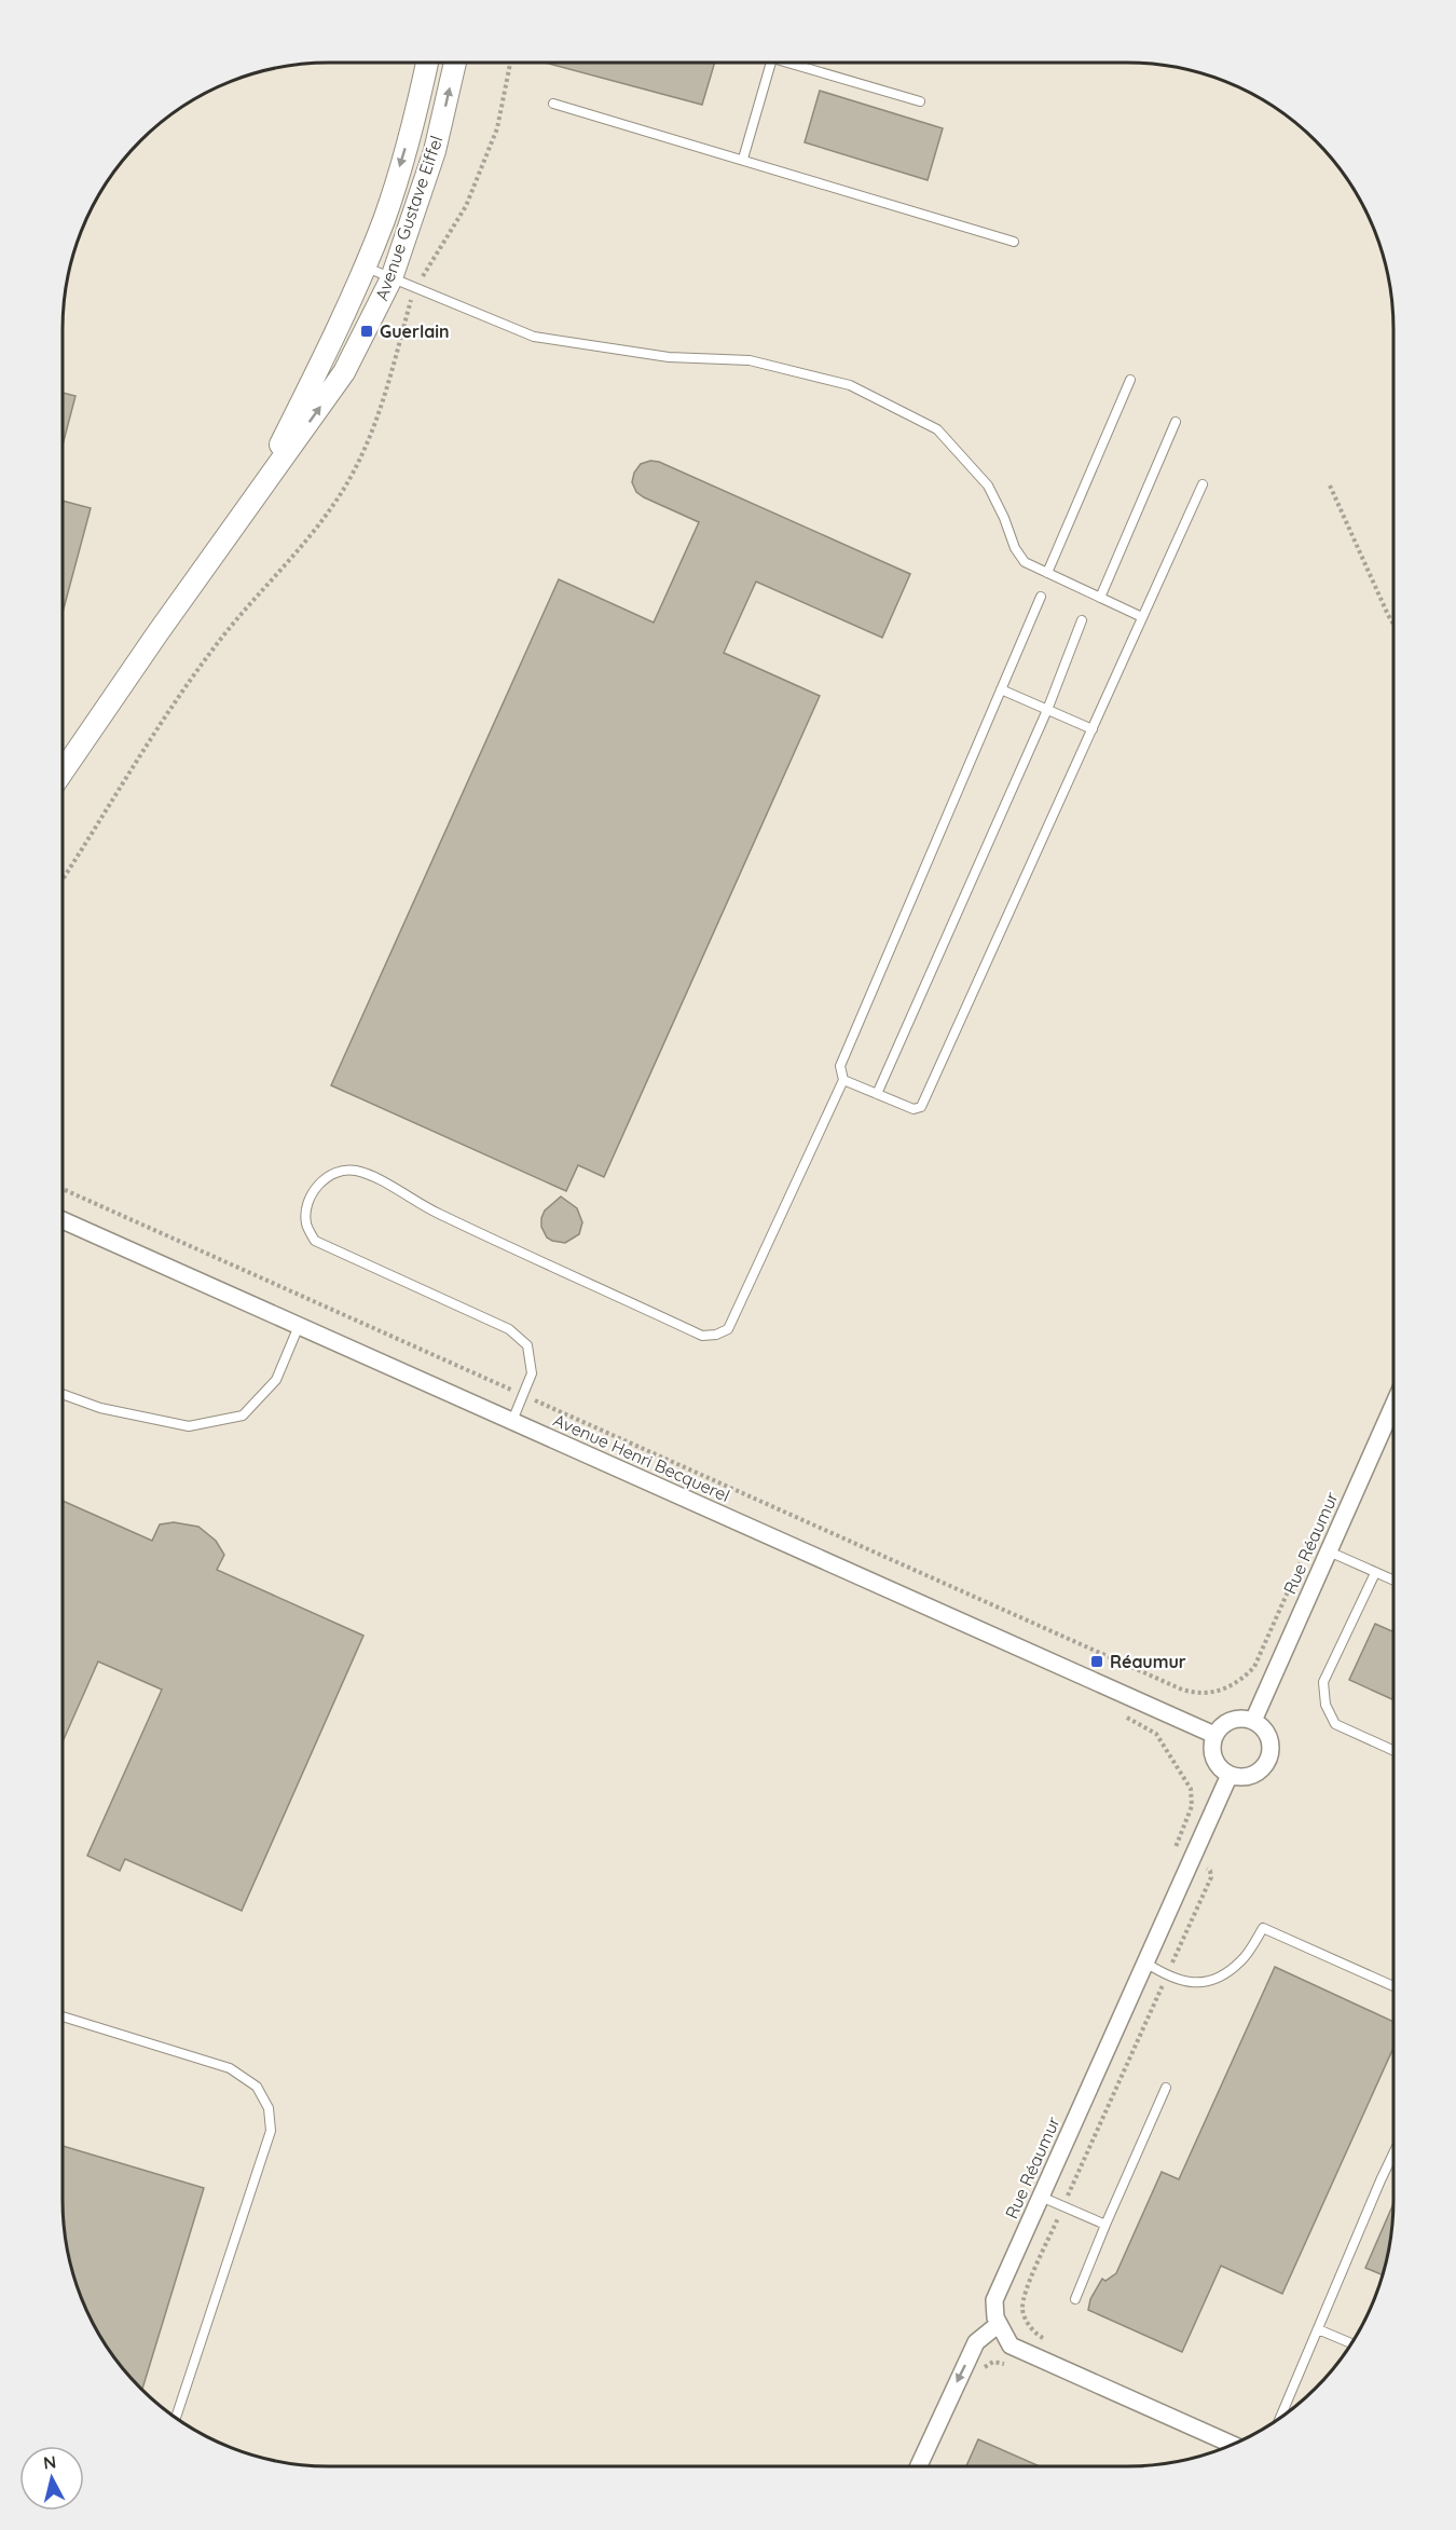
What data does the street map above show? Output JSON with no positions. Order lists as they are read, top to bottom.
{
  "streets": {
    "street": ["Avenue Gustave Eiffel", "Avenue Henri Becquerel", "Rue Réaumur"]
  },
  "crossings": [
    ["Avenue Henri Becquerel", "Rue Réaumur"]
  ],
  "places": {
    "transit": ["Guerlain", "Réaumur"]
  },
  "north": "top"
}
